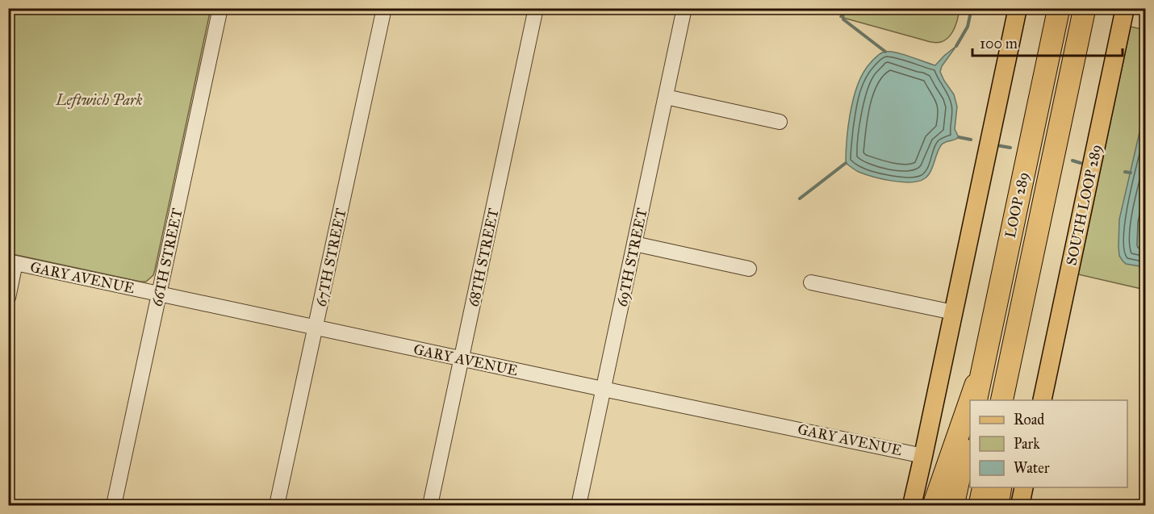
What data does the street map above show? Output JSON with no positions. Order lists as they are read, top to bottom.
{
  "streets": {
    "highway": ["LOOP 289"],
    "main road": ["SOUTH LOOP 289"],
    "street": [
      "66TH STREET",
      "67TH STREET",
      "68TH STREET",
      "69TH STREET",
      "GARY AVENUE"
    ]
  },
  "crossings": [
    ["66TH STREET", "GARY AVENUE"],
    ["67TH STREET", "GARY AVENUE"],
    ["68TH STREET", "GARY AVENUE"],
    ["69TH STREET", "GARY AVENUE"]
  ],
  "parks": ["Leftwich Park"],
  "legend": ["Road", "Park", "Water"],
  "scale_bar": "100 m"
}
